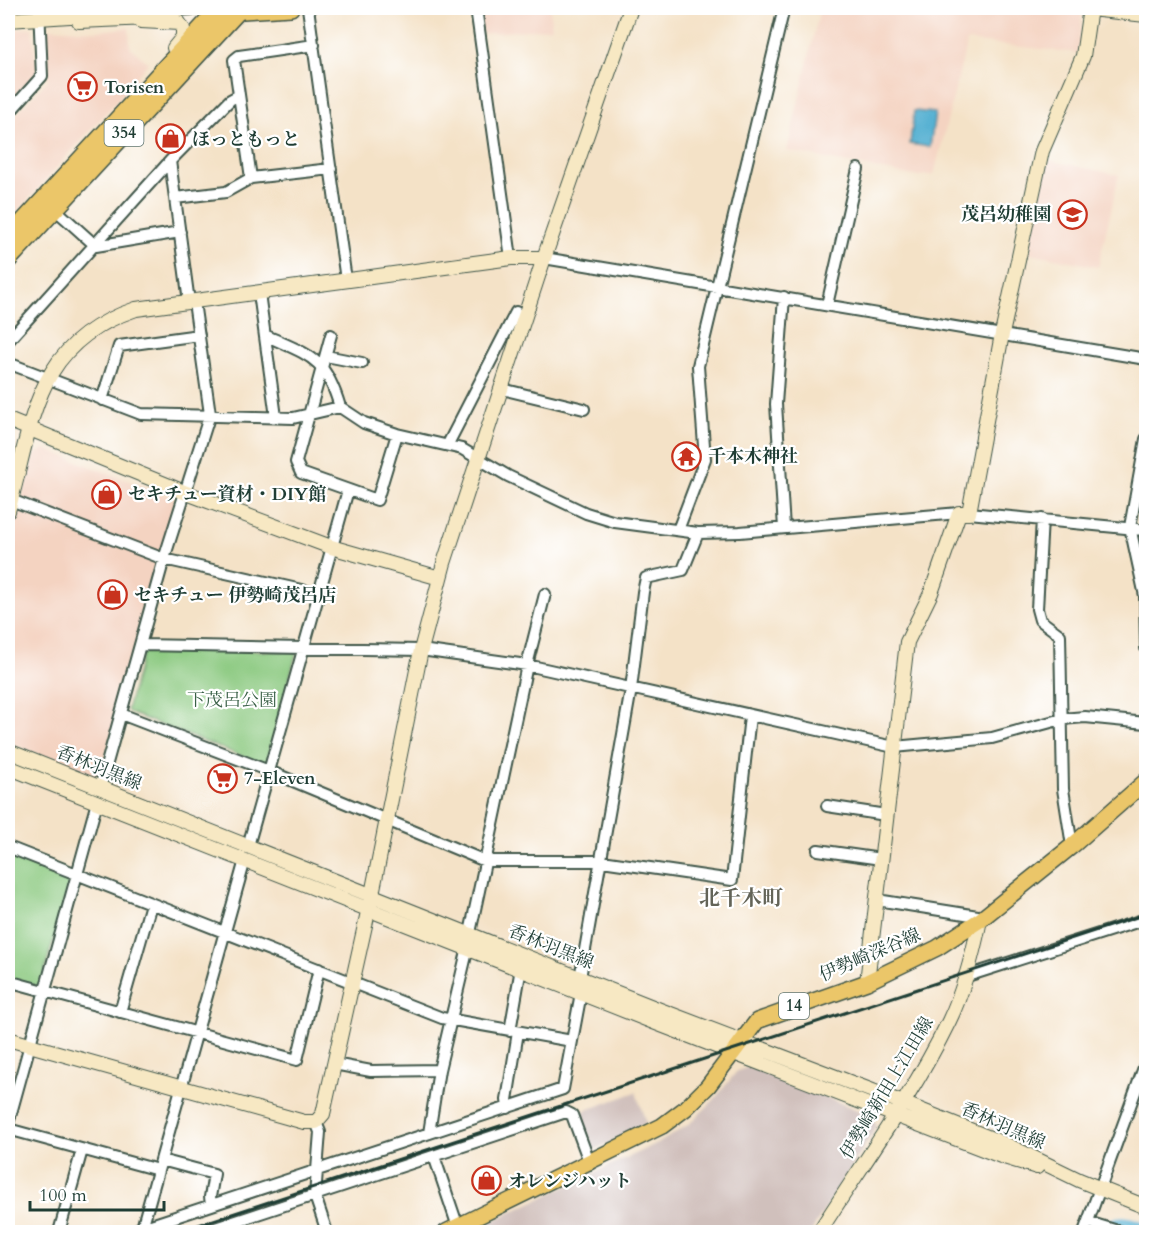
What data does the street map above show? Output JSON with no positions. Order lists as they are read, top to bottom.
{
  "streets": {
    "highway": ["354"],
    "main road": ["伊勢崎深谷線", "14"],
    "street": ["香林羽黒線", "伊勢崎新田上江田線"]
  },
  "crossings": [
    ["香林羽黒線", "伊勢崎深谷線"],
    ["香林羽黒線", "伊勢崎新田上江田線"],
    ["伊勢崎深谷線", "伊勢崎新田上江田線"]
  ],
  "districts": ["北千木町"],
  "parks": ["下茂呂公園"],
  "places": {
    "supermarket": ["Torisen", "7-Eleven"],
    "shop": [
      "ほっともっと",
      "セキチュー資材・DIY館",
      "セキチュー 伊勢崎茂呂店",
      "オレンジハット"
    ],
    "school or university": ["茂呂幼稚園"],
    "temple": ["千本木神社"]
  },
  "scale_bar": "100 m"
}
